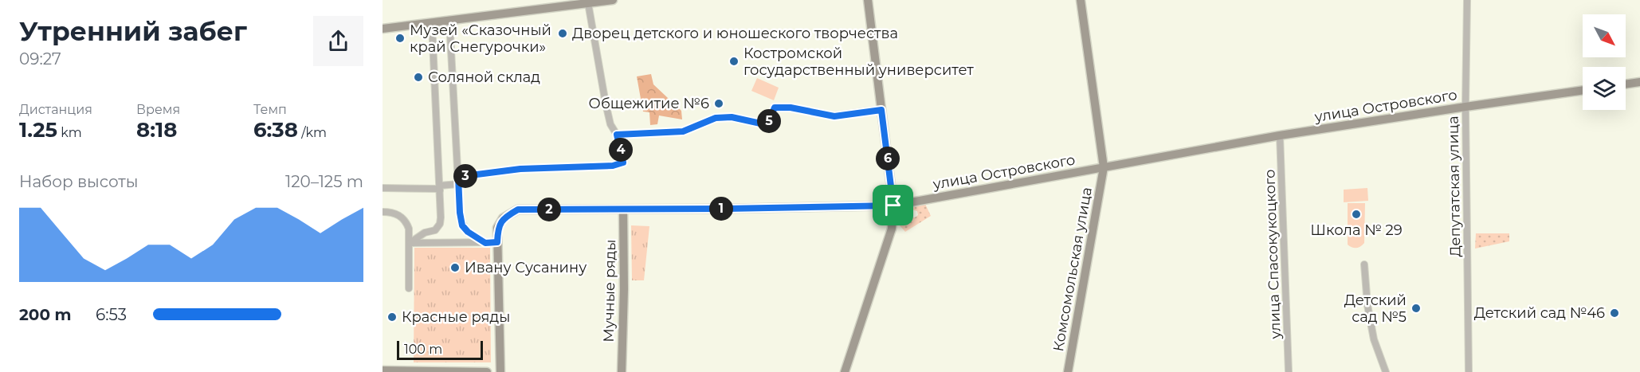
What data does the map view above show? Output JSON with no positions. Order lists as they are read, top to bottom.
{
  "streets": {
    "street": [
      "улица Островского",
      "Депутатская улица",
      "улица Спасокукоцкого",
      "Комсомольская улица",
      "Мучные ряды"
    ]
  },
  "crossings": [
    ["улица Островского", "Депутатская улица"],
    ["улица Островского", "улица Спасокукоцкого"],
    ["улица Островского", "Комсомольская улица"],
    ["улица Островского", "Мучные ряды"]
  ],
  "places": [
    "Дворец детского и юношеского творчества",
    "Музей «Сказочный край Снегурочки»",
    "Костромской государственный университет",
    "Соляной склад",
    "Общежитие №6",
    "Школа № 29",
    "Ивану Сусанину",
    "Детский сад №5",
    "Детский сад №46",
    "Красные ряды"
  ],
  "scale_bar": "100 m",
  "north": "bottom right",
  "page": {
    "heading": ["Утренний забег", "09:27"],
    "stats": [
      ["Дистанция", "1.25 km"],
      ["Время", "8:18"],
      ["Темп", "6:38 /km"]
    ],
    "pins": [
      "5",
      "4",
      "6",
      "3",
      "1",
      "2"
    ],
    "chart": ["Набор высоты", "120–125 m"],
    "list": [
      {
        "name": "200 m",
        "note": "6:53"
      }
    ],
    "scale": "100 m"
  }
}
